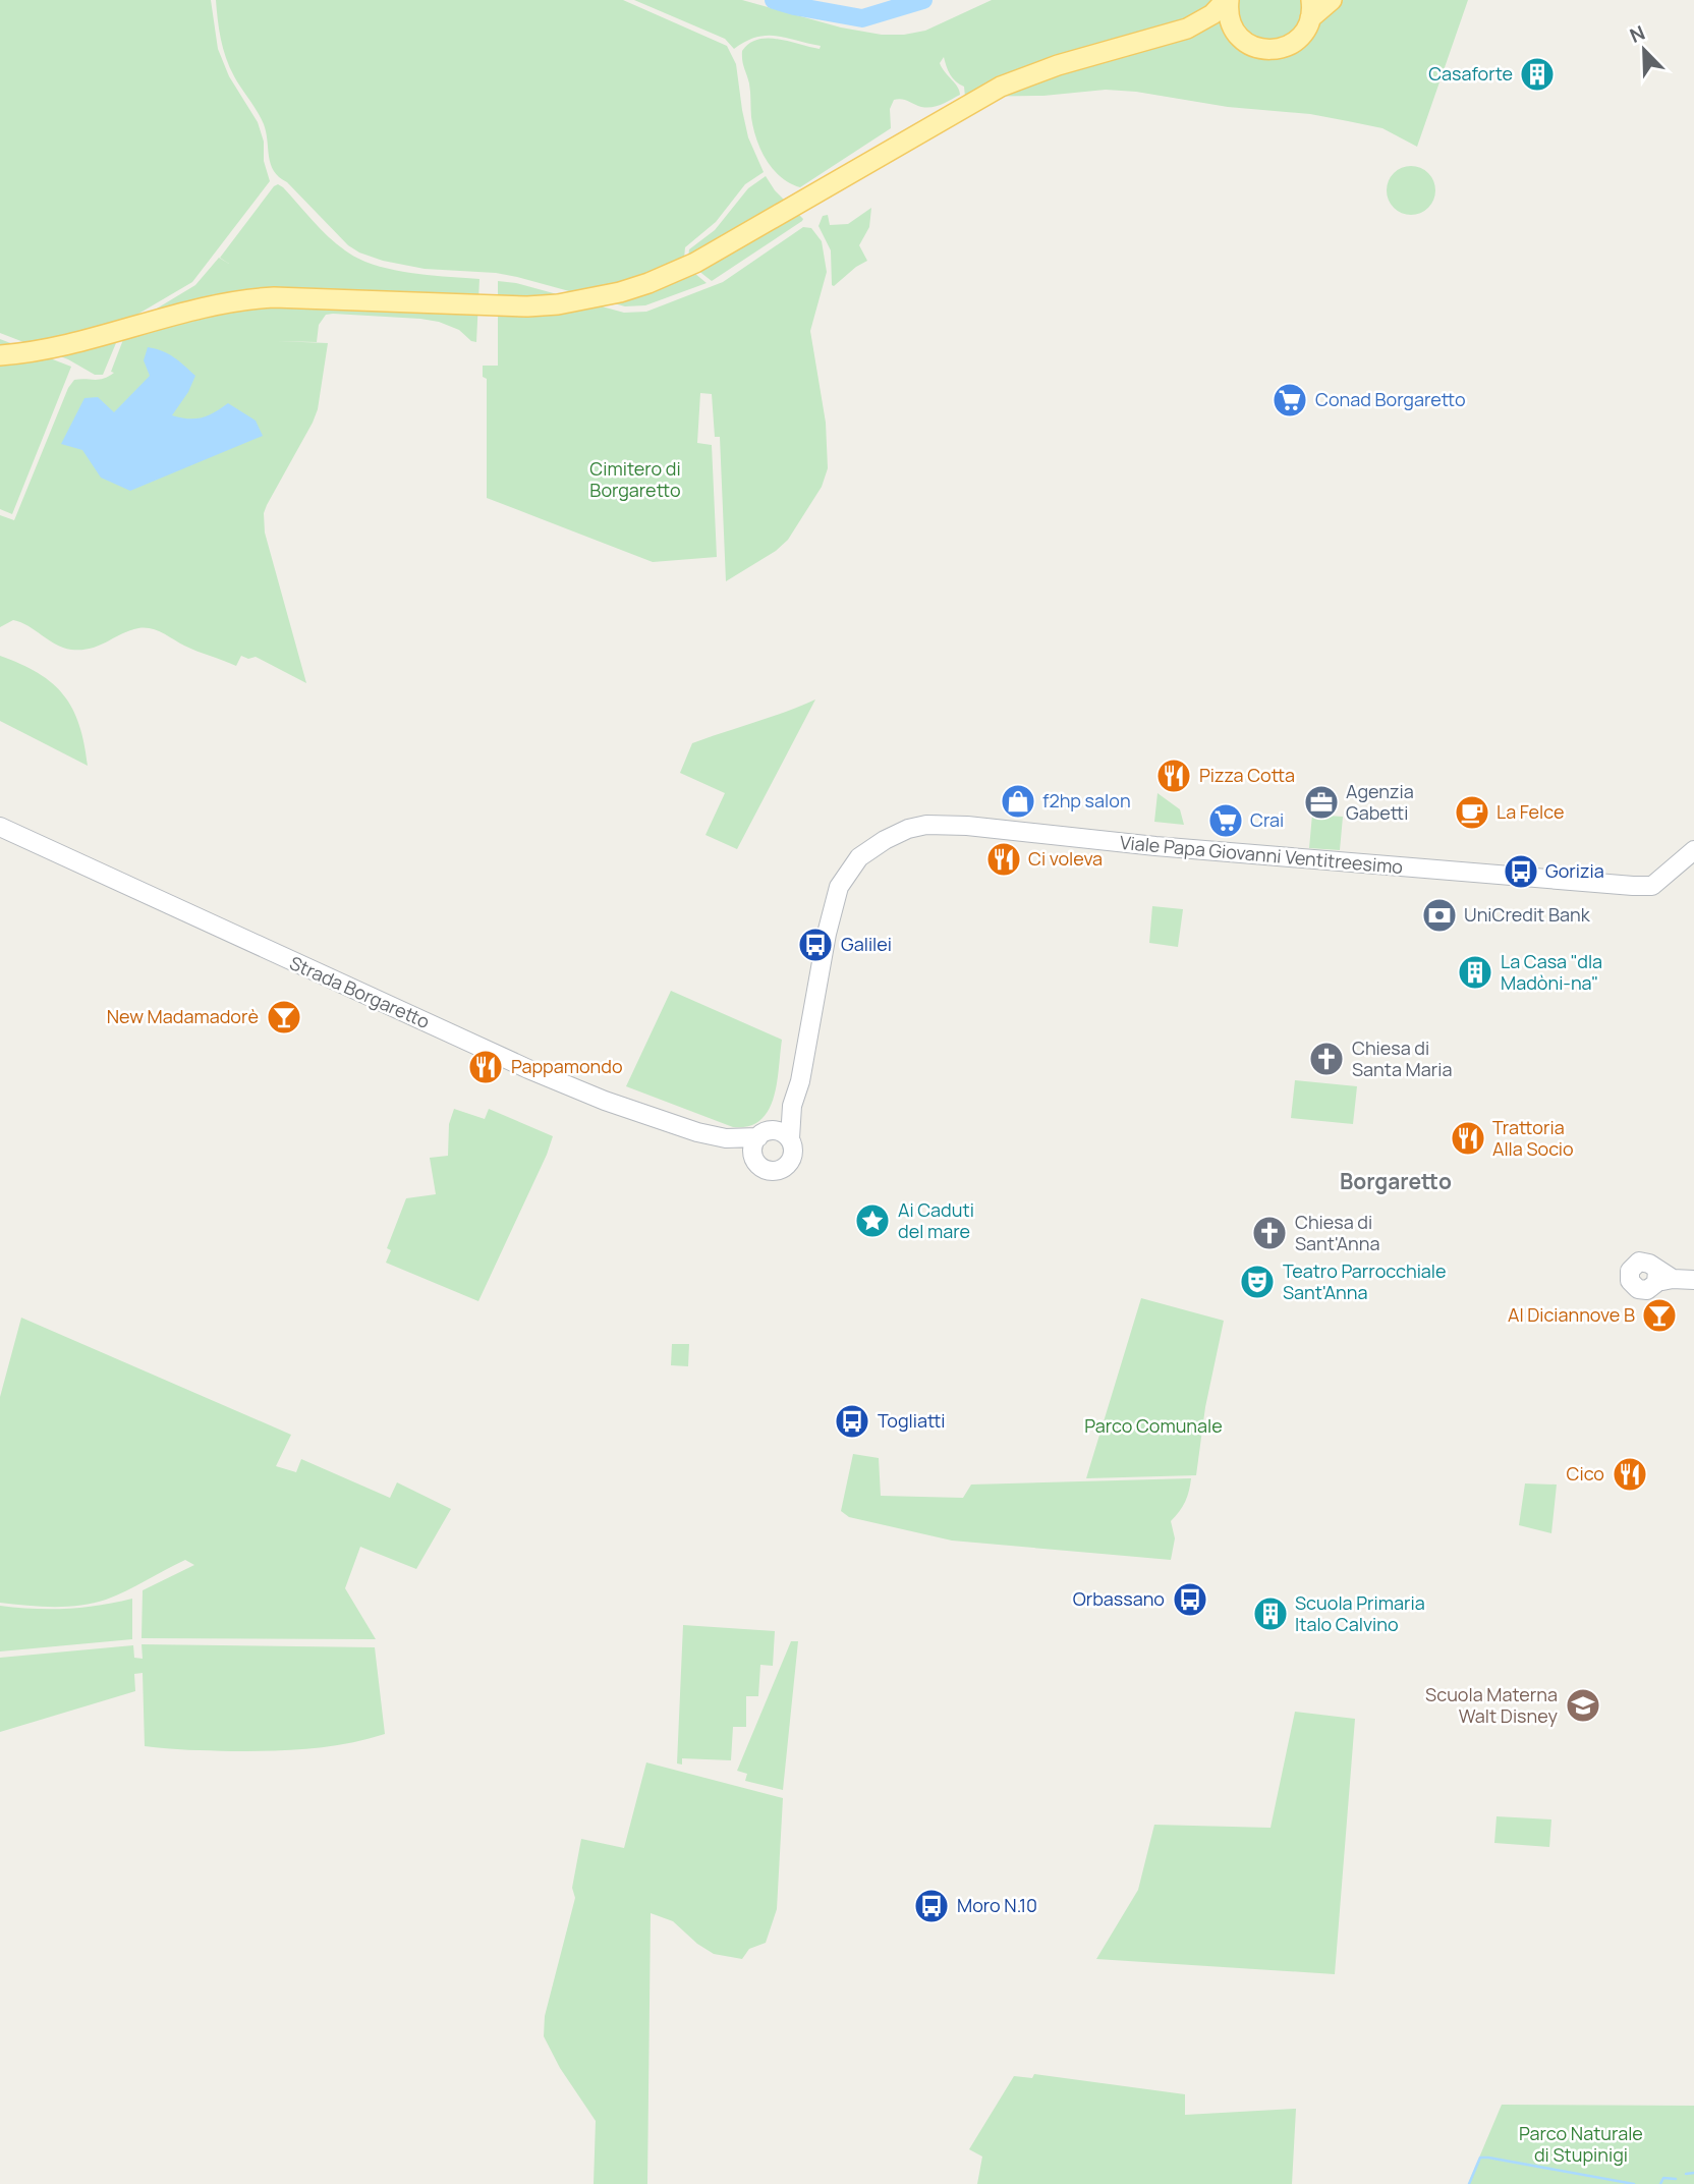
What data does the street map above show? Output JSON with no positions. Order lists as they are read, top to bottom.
{
  "streets": {
    "street": ["Viale Papa Giovanni Ventitreesimo", "Strada Borgaretto"]
  },
  "crossings": [
    ["Viale Papa Giovanni Ventitreesimo", "Strada Borgaretto"]
  ],
  "districts": ["Borgaretto"],
  "parks": ["Cimitero di Borgaretto", "Parco Comunale", "Parco Naturale di Stupinigi"],
  "places": {
    "building": ["Casaforte", "La Casa \"dla Madòni-na\"", "Scuola Primaria Italo Calvino"],
    "supermarket": ["Conad Borgaretto", "Crai"],
    "restaurant": [
      "Pizza Cotta",
      "Ci voleva",
      "Pappamondo",
      "Trattoria Alla Socio",
      "Cico"
    ],
    "shop": ["f2hp salon"],
    "office": ["Agenzia Gabetti"],
    "cafe": ["La Felce"],
    "bus stop": [
      "Gorizia",
      "Galilei",
      "Togliatti",
      "Orbassano",
      "Moro N.10"
    ],
    "bank": ["UniCredit Bank"],
    "bar": ["New Madamadorè", "Al Diciannove B"],
    "church": ["Chiesa di Santa Maria", "Chiesa di Sant'Anna"],
    "place": ["Ai Caduti del mare"],
    "theatre": ["Teatro Parrocchiale Sant'Anna"],
    "school or university": ["Scuola Materna Walt Disney"]
  },
  "north": "top left"
}
